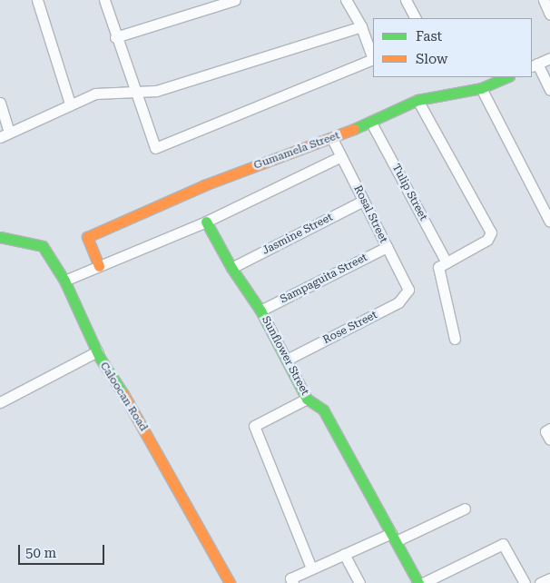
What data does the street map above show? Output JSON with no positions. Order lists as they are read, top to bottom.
{
  "streets": {
    "street": [
      "Gumamela Street",
      "Tulip Street",
      "Rosal Street",
      "Jasmine Street",
      "Sampaguita Street",
      "Rose Street",
      "Sunflower Street",
      "Caloocan Road"
    ]
  },
  "crossings": [
    ["Gumamela Street", "Tulip Street"],
    ["Gumamela Street", "Rosal Street"],
    ["Rosal Street", "Jasmine Street"],
    ["Rosal Street", "Sampaguita Street"],
    ["Rosal Street", "Rose Street"],
    ["Jasmine Street", "Sunflower Street"],
    ["Sampaguita Street", "Sunflower Street"],
    ["Rose Street", "Sunflower Street"]
  ],
  "legend": ["Fast", "Slow"],
  "scale_bar": "50 m"
}
